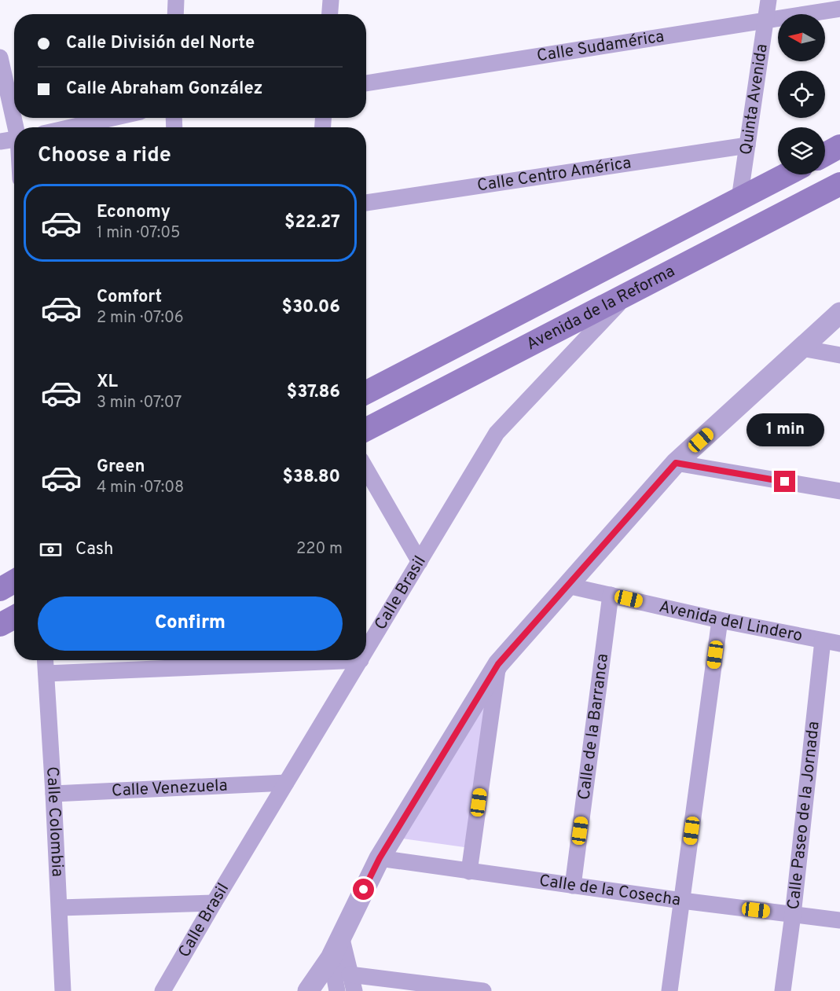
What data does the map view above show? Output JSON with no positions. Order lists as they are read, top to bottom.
{
  "streets": {
    "main road": ["Avenida de la Reforma"],
    "street": [
      "Calle Sudamérica",
      "Quinta Avenida",
      "Calle Centro América",
      "Calle Brasil",
      "Avenida del Lindero",
      "Calle de la Barranca",
      "Calle Venezuela",
      "Calle Paseo de la Jornada",
      "Calle Colombia",
      "Calle de la Cosecha"
    ]
  },
  "crossings": [
    ["Calle Sudamérica", "Quinta Avenida"],
    ["Quinta Avenida", "Calle Centro América"],
    ["Quinta Avenida", "Avenida de la Reforma"],
    ["Avenida de la Reforma", "Calle Brasil"],
    ["Calle Brasil", "Calle Venezuela"],
    ["Avenida del Lindero", "Calle de la Barranca"],
    ["Avenida del Lindero", "Calle Paseo de la Jornada"],
    ["Calle de la Barranca", "Calle de la Cosecha"],
    ["Calle Venezuela", "Calle Colombia"],
    ["Calle Paseo de la Jornada", "Calle de la Cosecha"]
  ],
  "north": "left",
  "page": {
    "banner": ["Calle División del Norte", "Calle Abraham González"],
    "heading": "Choose a ride",
    "list": [
      {
        "name": "Economy",
        "note": "1 min · 07:05",
        "value": "$22.27"
      },
      {
        "name": "Comfort",
        "note": "2 min · 07:06",
        "value": "$30.06"
      },
      {
        "name": "XL",
        "note": "3 min · 07:07",
        "value": "$37.86"
      },
      {
        "name": "Green",
        "note": "4 min · 07:08",
        "value": "$38.80"
      }
    ],
    "bubble": "1 min",
    "pay": ["Cash", "220 m"],
    "buttons": "Confirm"
  }
}
